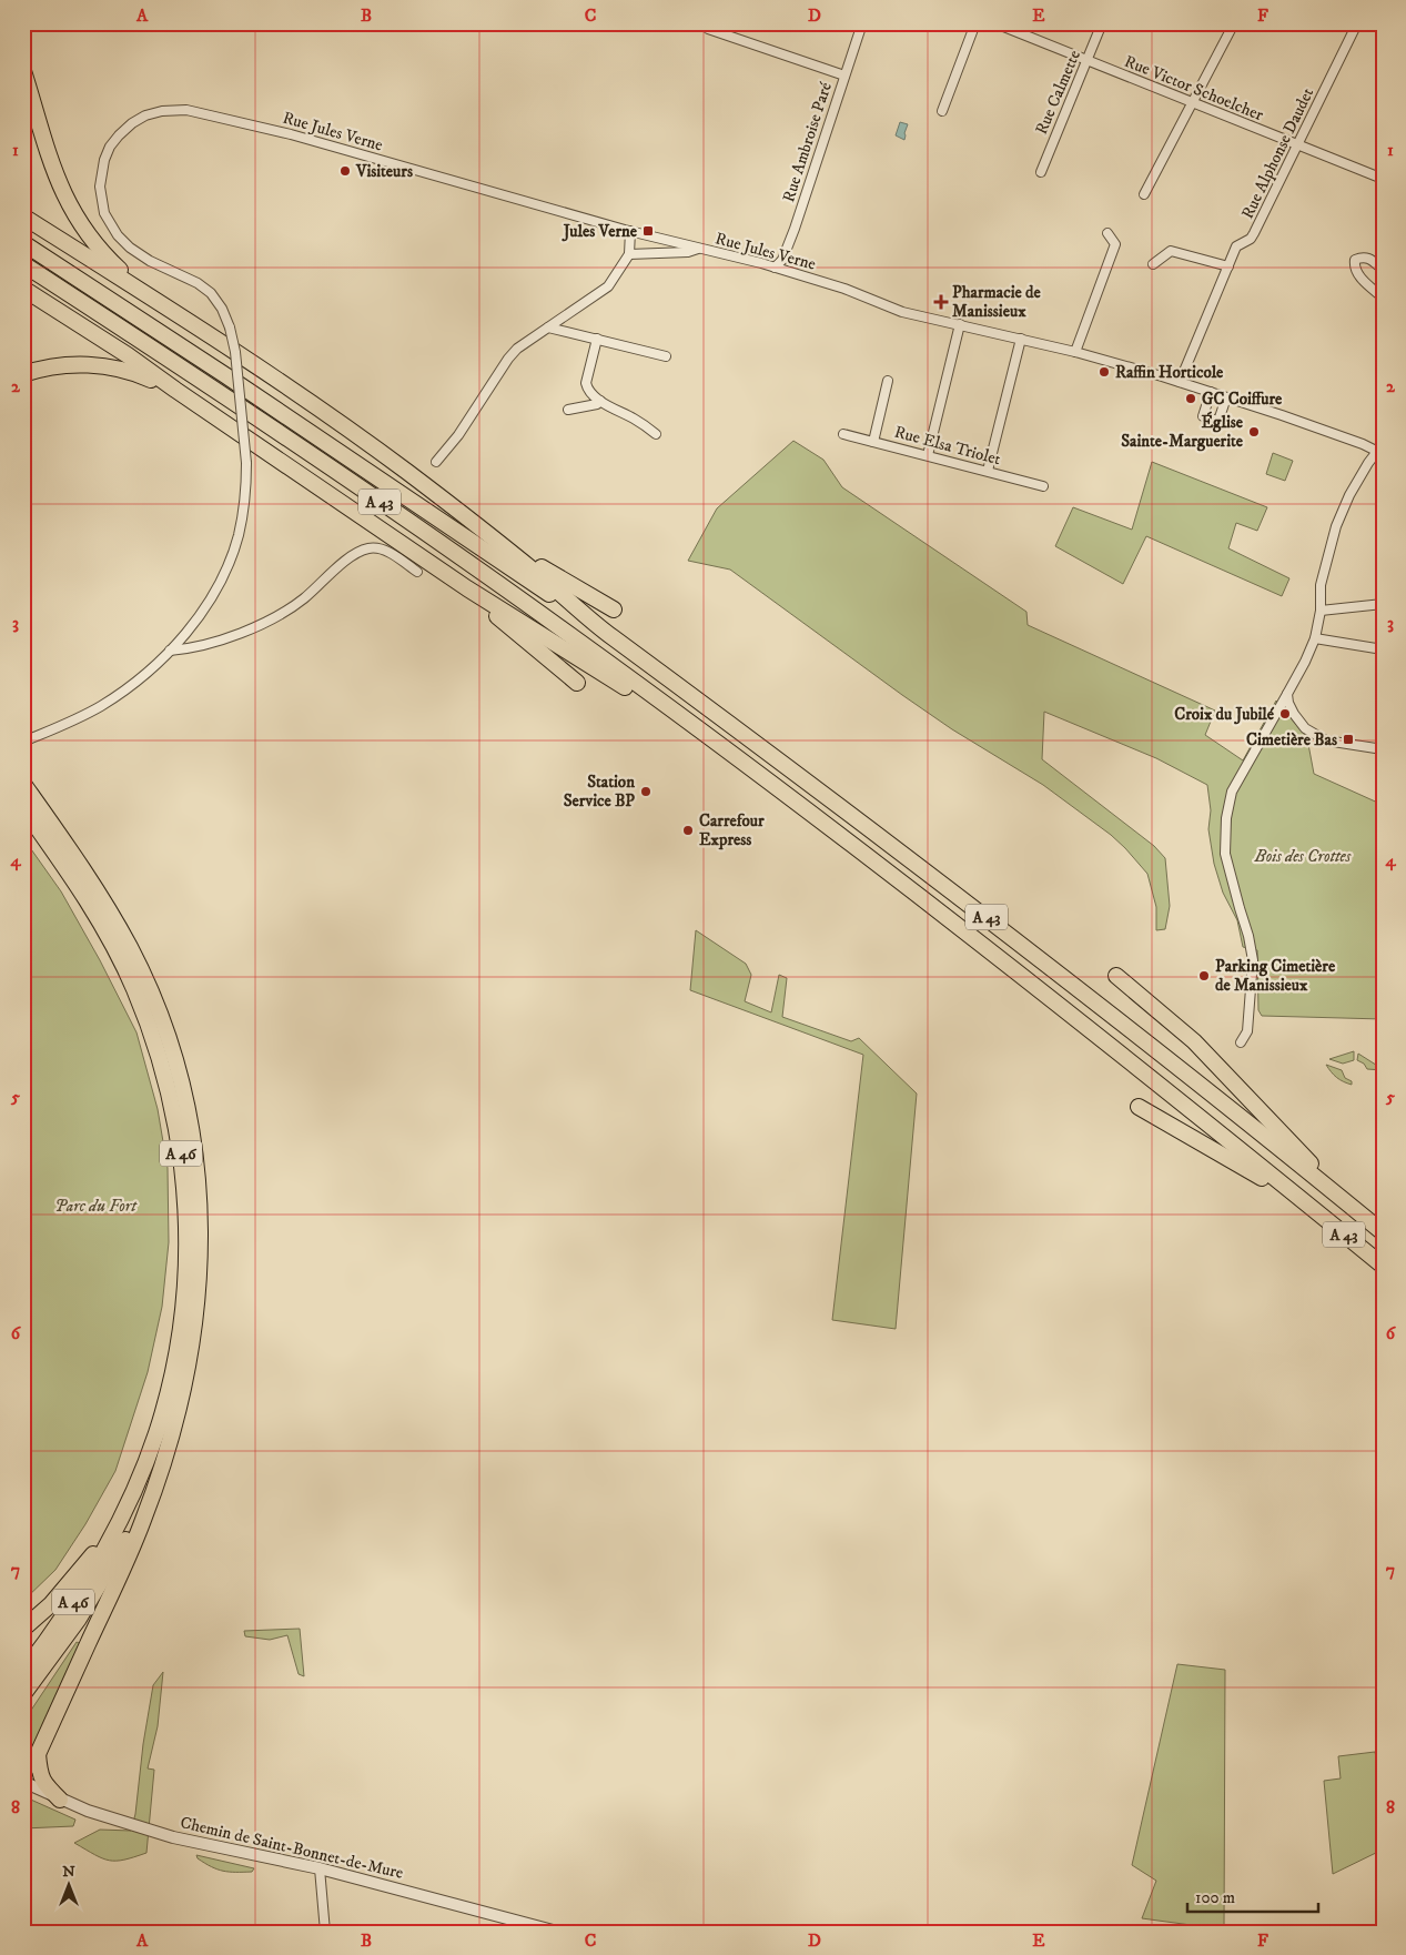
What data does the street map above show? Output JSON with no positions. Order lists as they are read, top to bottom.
{
  "streets": {
    "highway": ["A 43", "A 46"],
    "street": [
      "Rue Victor Schoelcher",
      "Rue Calmette",
      "Rue Jules Verne",
      "Rue Ambroise Paré",
      "Rue Alphonse Daudet",
      "Rue Elsa Triolet",
      "Chemin de Saint-Bonnet-de-Mure"
    ]
  },
  "crossings": [
    ["Rue Victor Schoelcher", "Rue Calmette"],
    ["Rue Victor Schoelcher", "Rue Alphonse Daudet"],
    ["Rue Jules Verne", "Rue Ambroise Paré"],
    ["Rue Jules Verne", "Rue Alphonse Daudet"]
  ],
  "parks": ["Bois des Crottes", "Parc du Fort"],
  "places": {
    "other": [
      "Visiteurs",
      "Raffin Horticole",
      "GC Coiffure",
      "Église Sainte-Marguerite",
      "Croix du Jubilé",
      "Station Service BP",
      "Carrefour Express",
      "Parking Cimetière de Manissieux"
    ],
    "transit": ["Jules Verne", "Cimetière Bas"],
    "health": ["Pharmacie de Manissieux"]
  },
  "scale_bar": "100 m",
  "north": "top",
  "grid": {
    "columns": [
      "A",
      "B",
      "C",
      "D",
      "E",
      "F"
    ],
    "rows": [
      "1",
      "2",
      "3",
      "4",
      "5",
      "6",
      "7",
      "8"
    ]
  }
}
